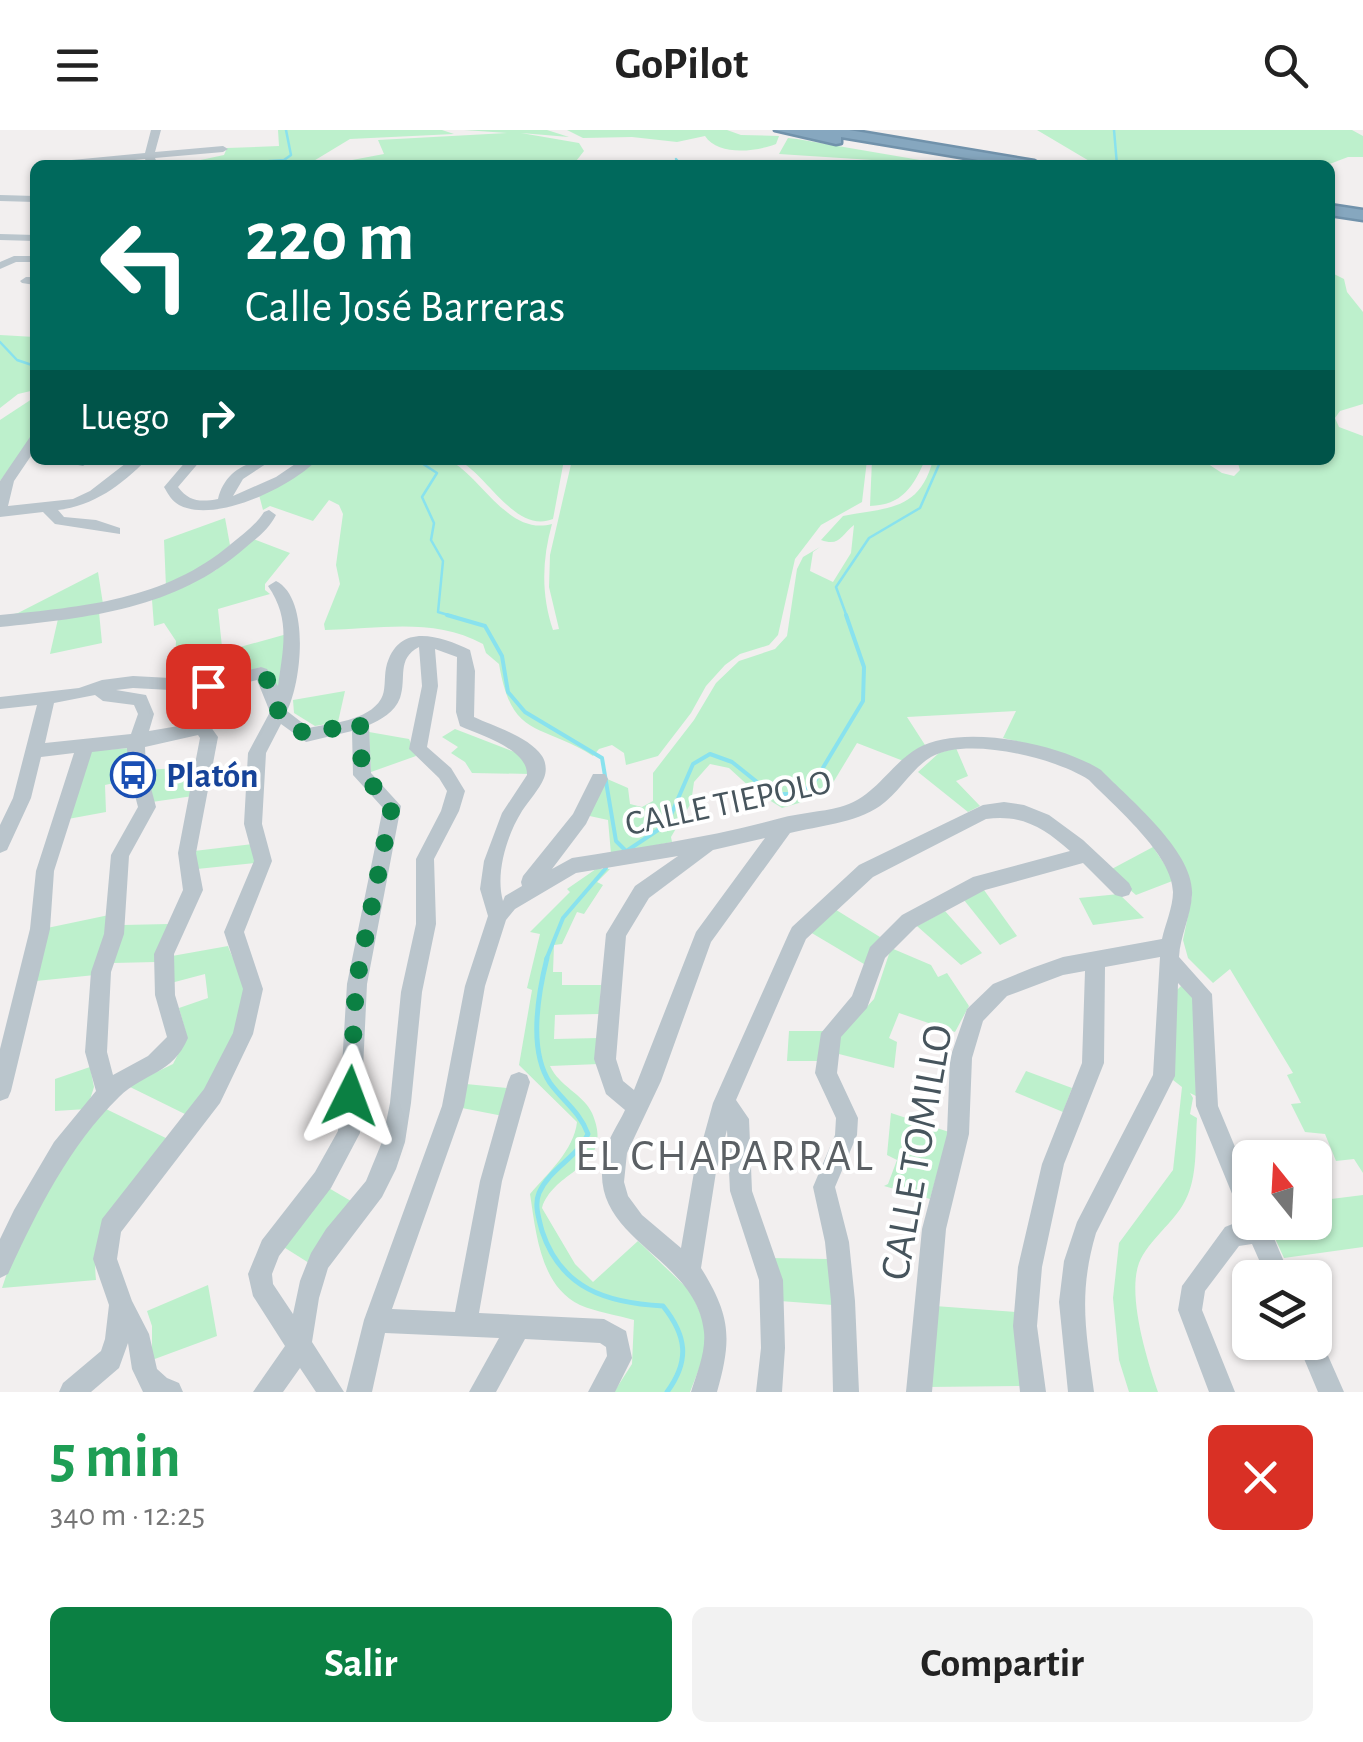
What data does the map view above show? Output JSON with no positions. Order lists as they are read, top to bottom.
{
  "streets": {
    "street": ["CALLE TIEPOLO", "CALLE TOMILLO"]
  },
  "crossings": [
    ["CALLE TIEPOLO", "CALLE TOMILLO"]
  ],
  "districts": ["EL CHAPARRAL"],
  "places": {
    "bus stop": ["Platón"]
  },
  "north": "top",
  "page": {
    "header": "GoPilot",
    "turn": ["220 m", "Calle José Barreras"],
    "then": "Luego",
    "heading": ["5 min", "340 m · 12:25"],
    "buttons": ["Salir", "Compartir"]
  }
}
